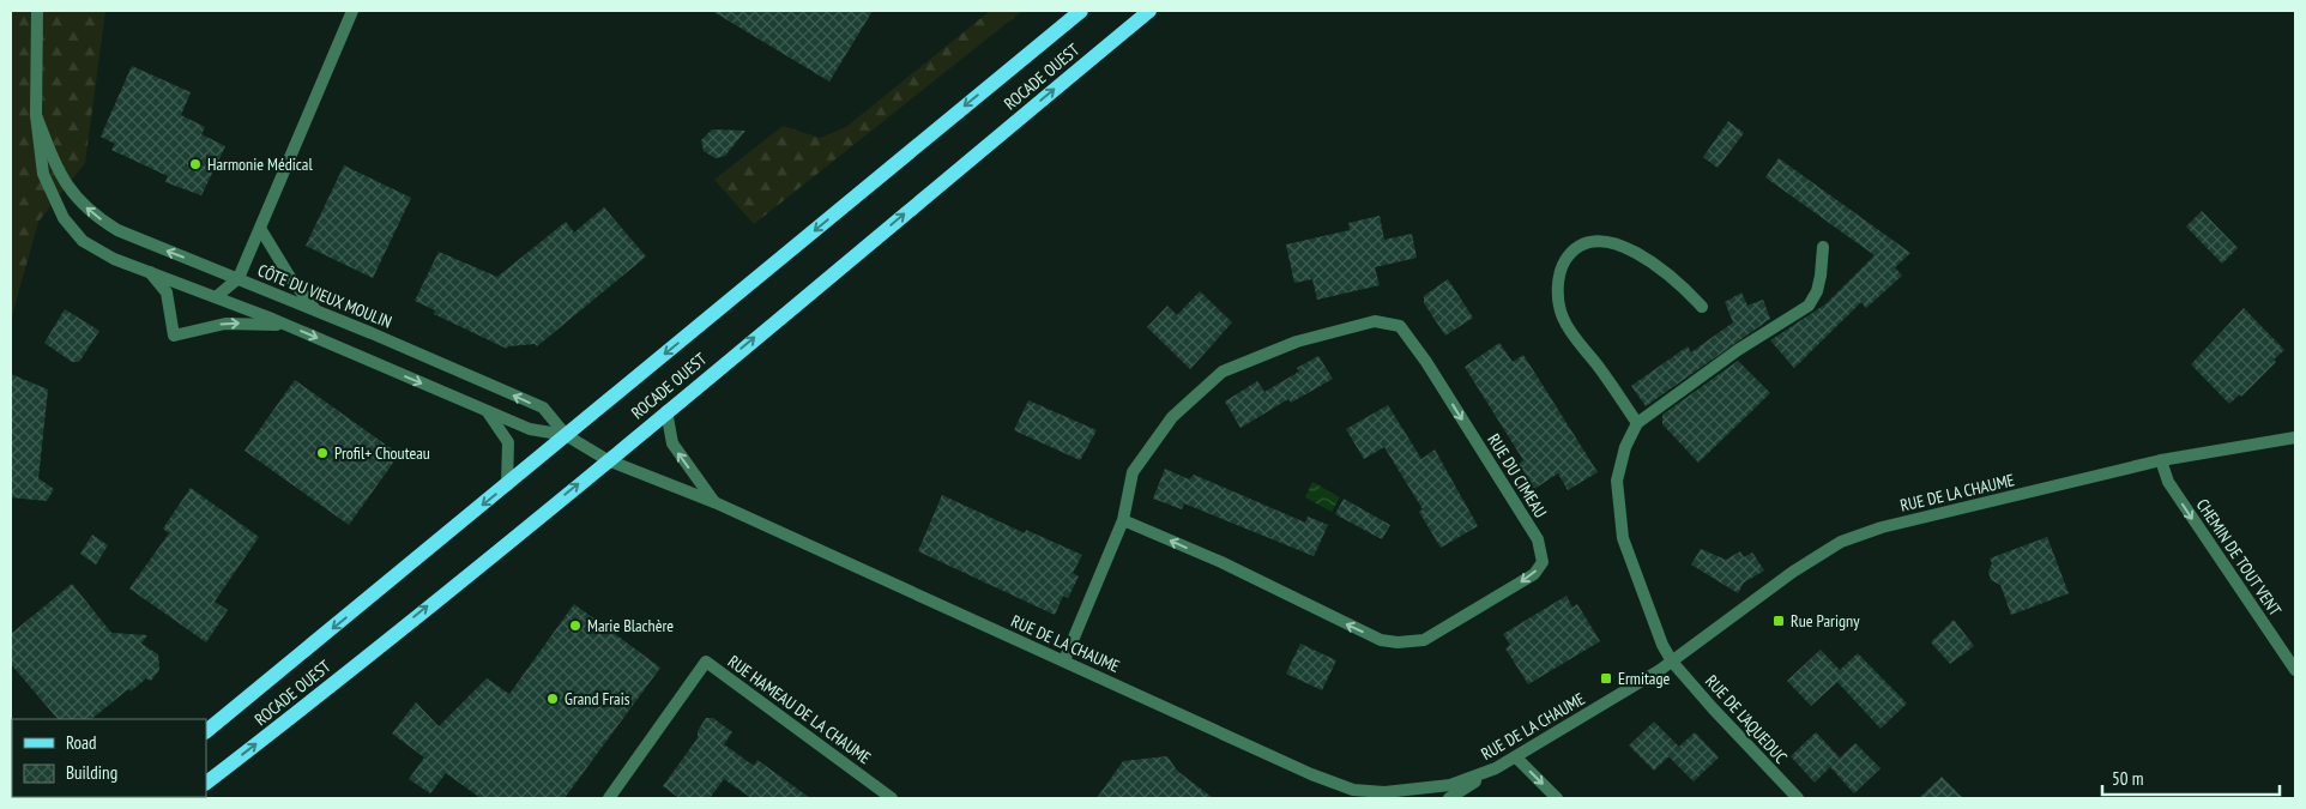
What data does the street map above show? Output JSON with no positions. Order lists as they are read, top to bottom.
{
  "streets": {
    "main road": ["ROCADE OUEST"],
    "street": [
      "CÔTE DU VIEUX MOULIN",
      "RUE DU CIMEAU",
      "RUE DE LA CHAUME",
      "CHEMIN DE TOUT VENT",
      "RUE HAMEAU DE LA CHAUME",
      "RUE DE L'AQUEDUC"
    ]
  },
  "crossings": [
    ["ROCADE OUEST", "CÔTE DU VIEUX MOULIN"],
    ["ROCADE OUEST", "RUE DE LA CHAUME"],
    ["CÔTE DU VIEUX MOULIN", "RUE DE LA CHAUME"],
    ["RUE DU CIMEAU", "RUE DE LA CHAUME"],
    ["RUE DE LA CHAUME", "CHEMIN DE TOUT VENT"],
    ["RUE DE LA CHAUME", "RUE DE L'AQUEDUC"]
  ],
  "one_way": ["CHEMIN DE TOUT VENT"],
  "places": {
    "other": [
      "Harmonie Médical",
      "Profil+ Chouteau",
      "Marie Blachère",
      "Grand Frais"
    ],
    "transit": ["Rue Parigny", "Ermitage"]
  },
  "legend": ["Road", "Building"],
  "scale_bar": "50 m"
}
